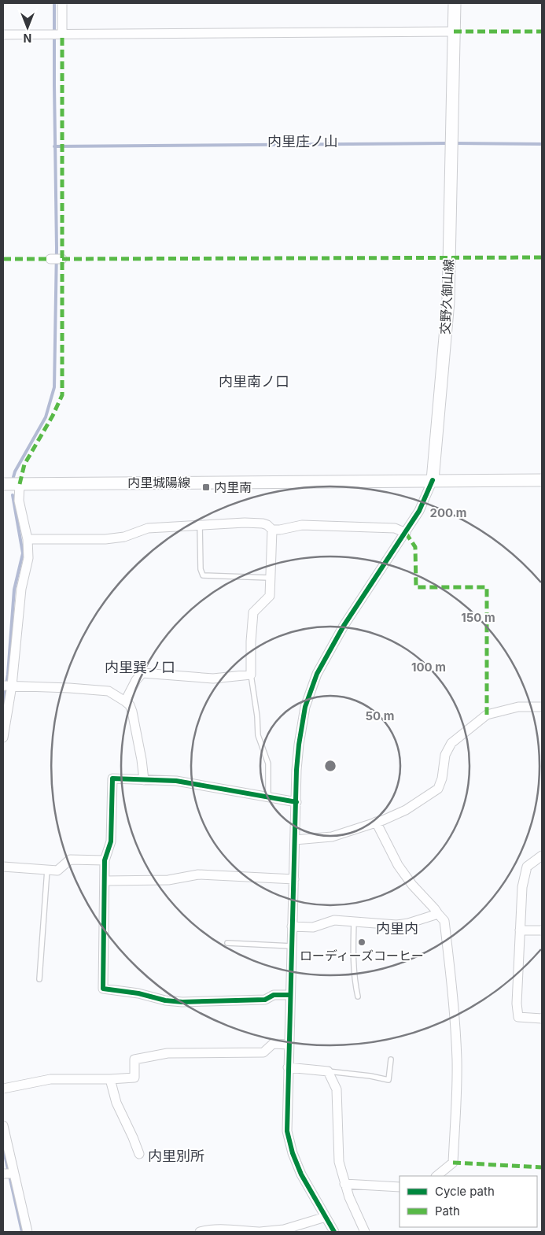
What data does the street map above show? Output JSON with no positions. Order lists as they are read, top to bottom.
{
  "streets": {
    "main road": ["交野久御山線", "内里城陽線"]
  },
  "crossings": [
    ["交野久御山線", "内里城陽線"]
  ],
  "districts": [
    "内里庄ノ山",
    "内里南ノ口",
    "内里巽ノ口",
    "内里内",
    "内里別所"
  ],
  "places": {
    "transit": ["内里南"],
    "other": ["ローディーズコーヒー"]
  },
  "legend": ["Cycle path", "Path"],
  "north": "bottom",
  "rings": [
    "200 m",
    "150 m",
    "100 m",
    "50 m"
  ]
}
